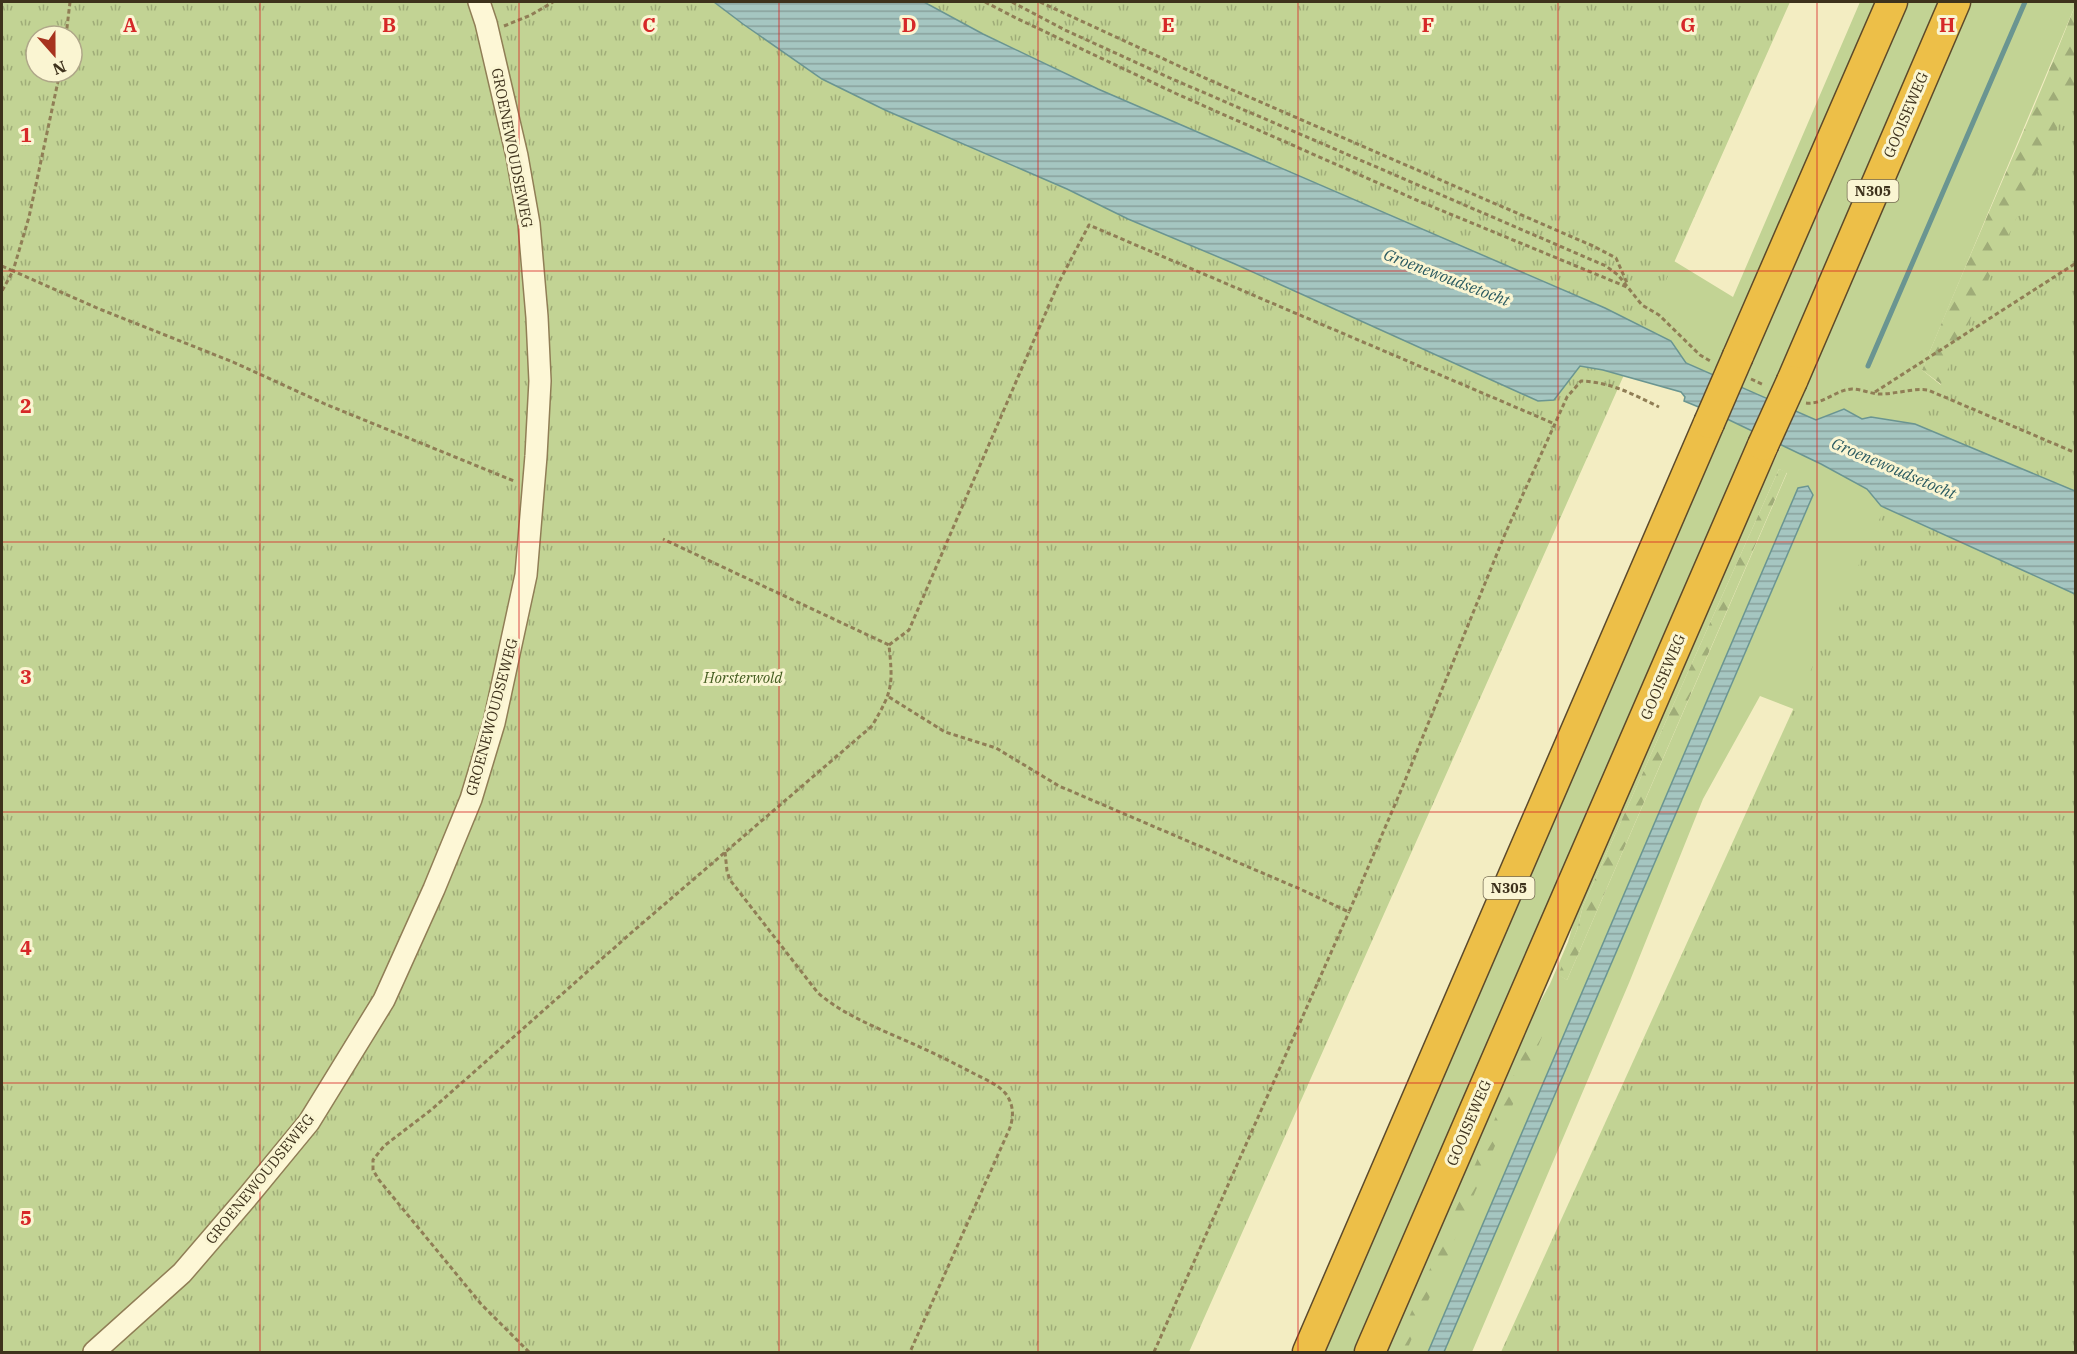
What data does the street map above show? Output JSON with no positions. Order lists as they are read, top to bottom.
{
  "streets": {
    "highway": ["GOOISEWEG", "N305"],
    "street": ["GROENEWOUDSEWEG"]
  },
  "water": ["Groenewoudsetocht"],
  "parks": ["Horsterwold"],
  "north": "bottom",
  "grid": {
    "columns": [
      "A",
      "B",
      "C",
      "D",
      "E",
      "F",
      "G",
      "H"
    ],
    "rows": [
      "1",
      "2",
      "3",
      "4",
      "5"
    ]
  }
}
